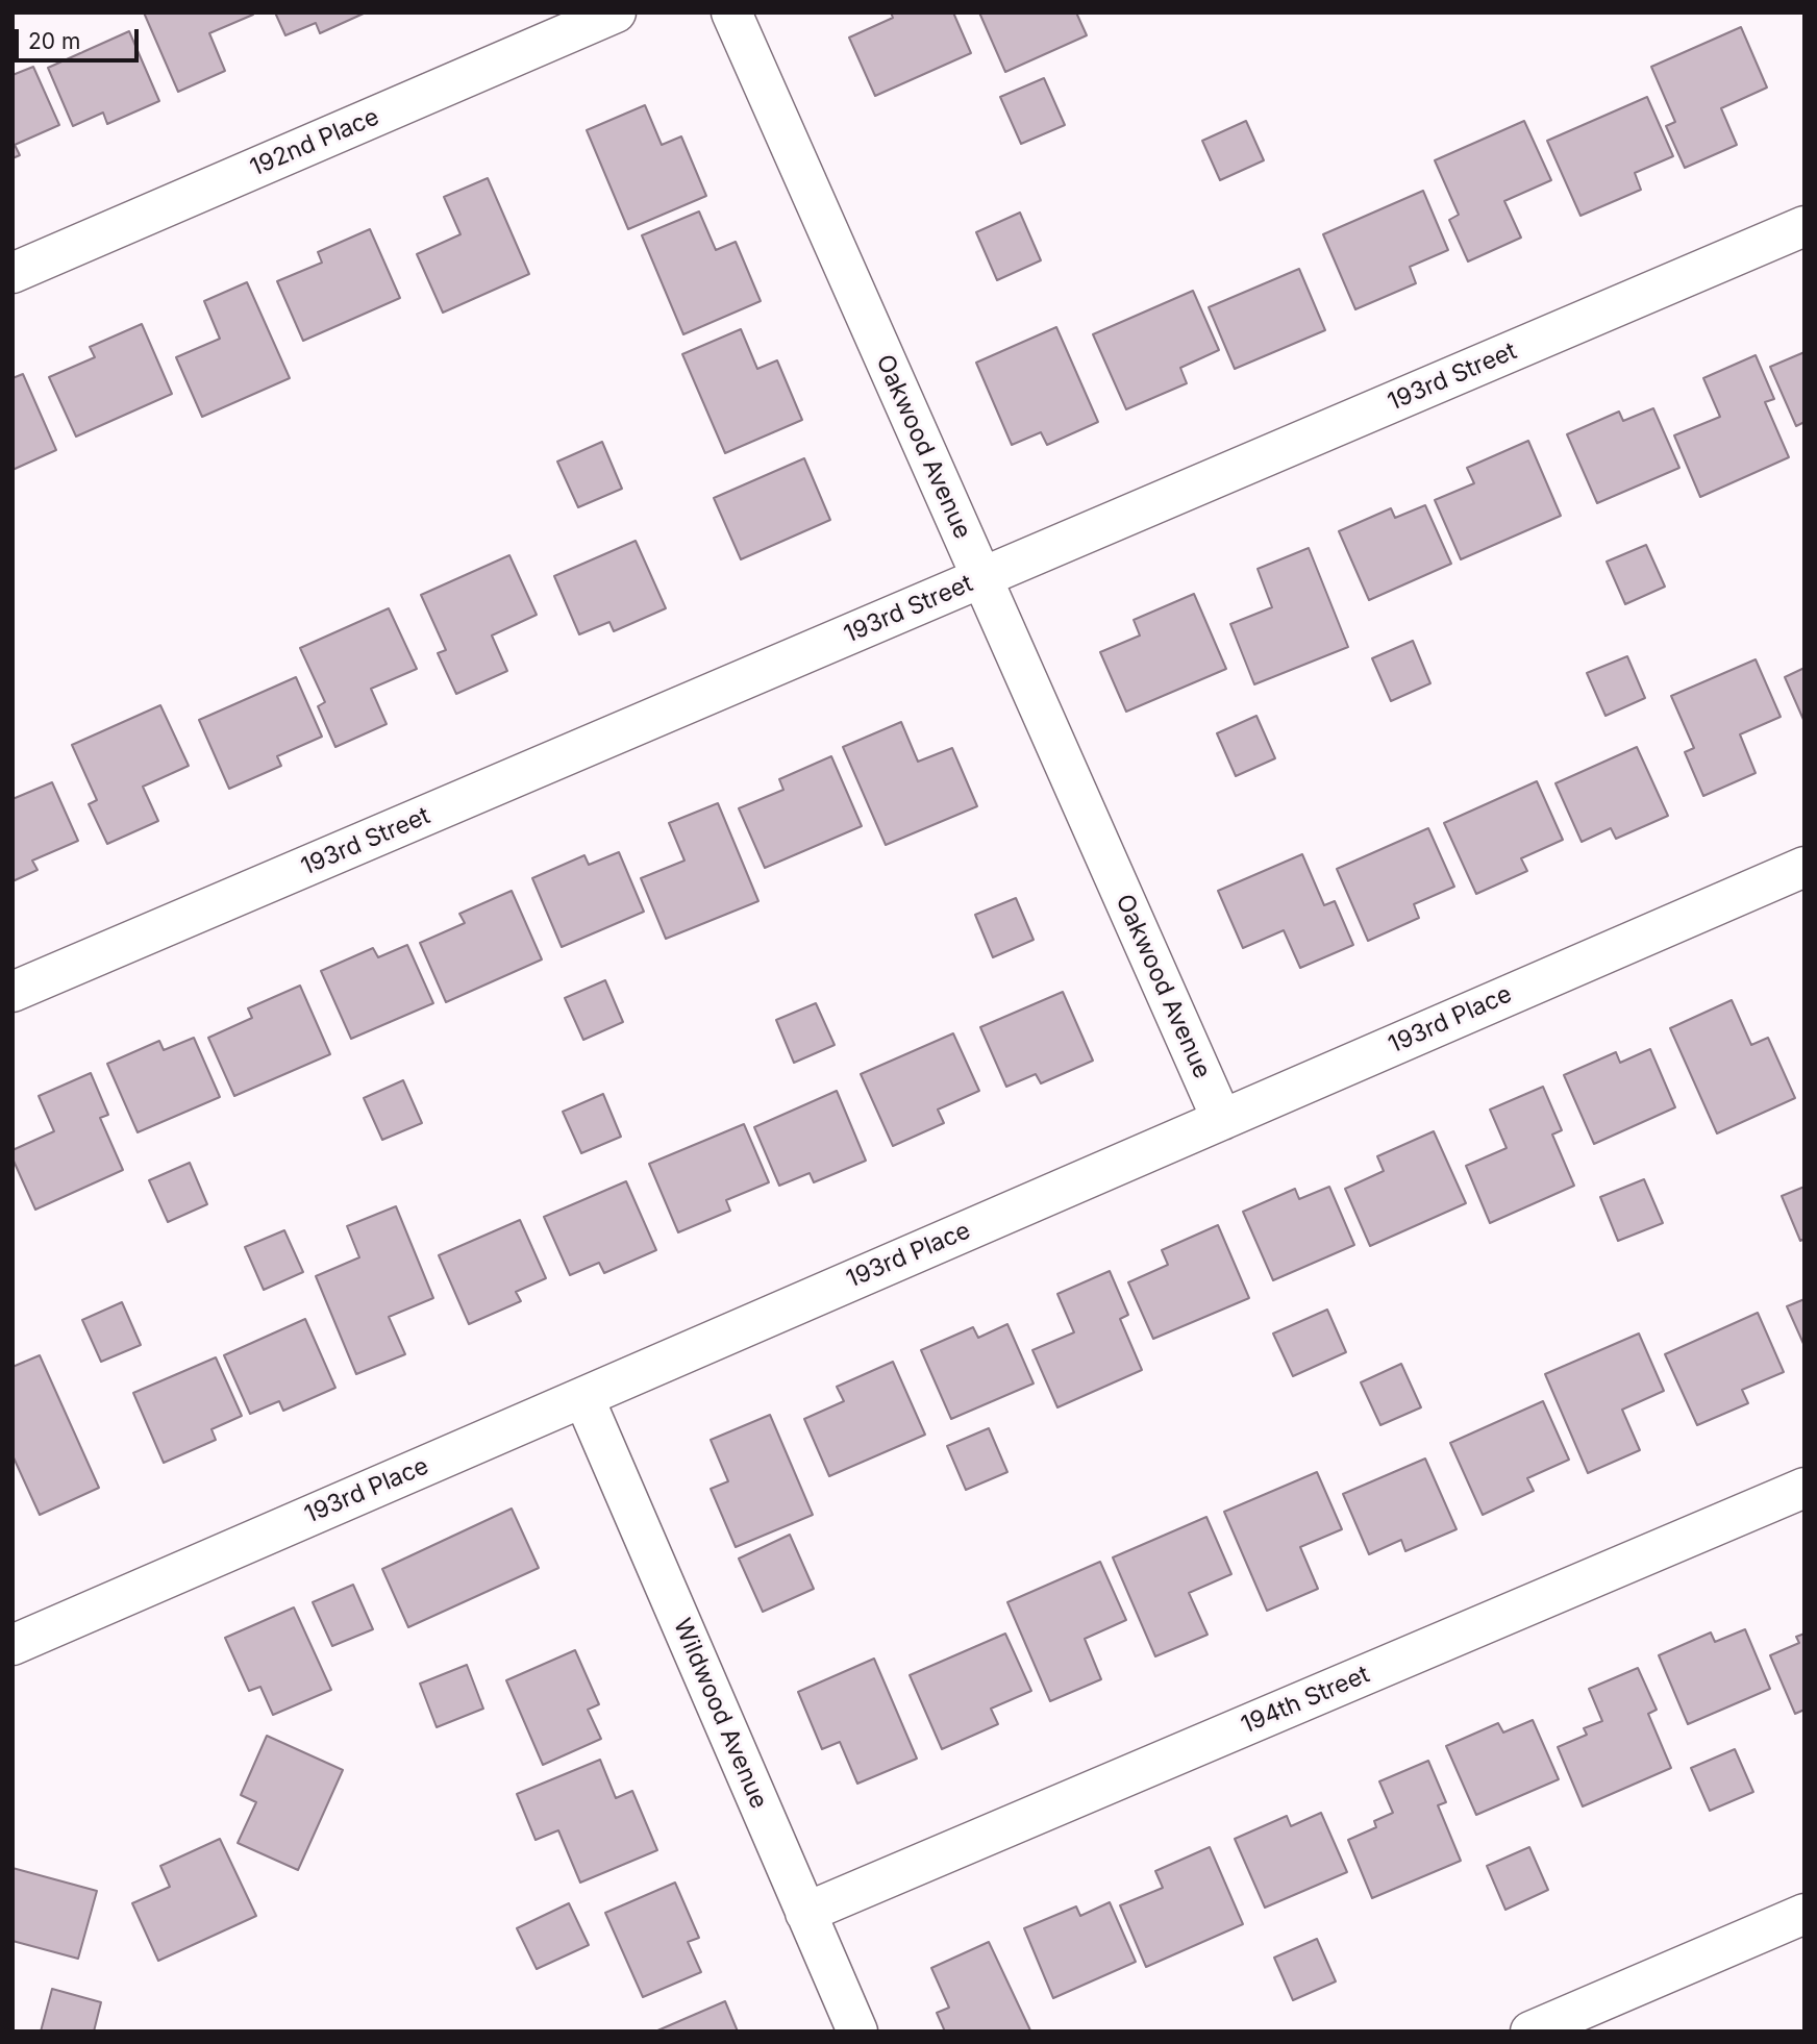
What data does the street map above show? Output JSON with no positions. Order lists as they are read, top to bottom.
{
  "streets": {
    "street": [
      "192nd Place",
      "193rd Street",
      "Oakwood Avenue",
      "193rd Place",
      "194th Street",
      "Wildwood Avenue"
    ]
  },
  "crossings": [
    ["193rd Street", "Oakwood Avenue"],
    ["Oakwood Avenue", "193rd Place"],
    ["193rd Place", "Wildwood Avenue"],
    ["194th Street", "Wildwood Avenue"]
  ],
  "scale_bar": "20 m"
}
